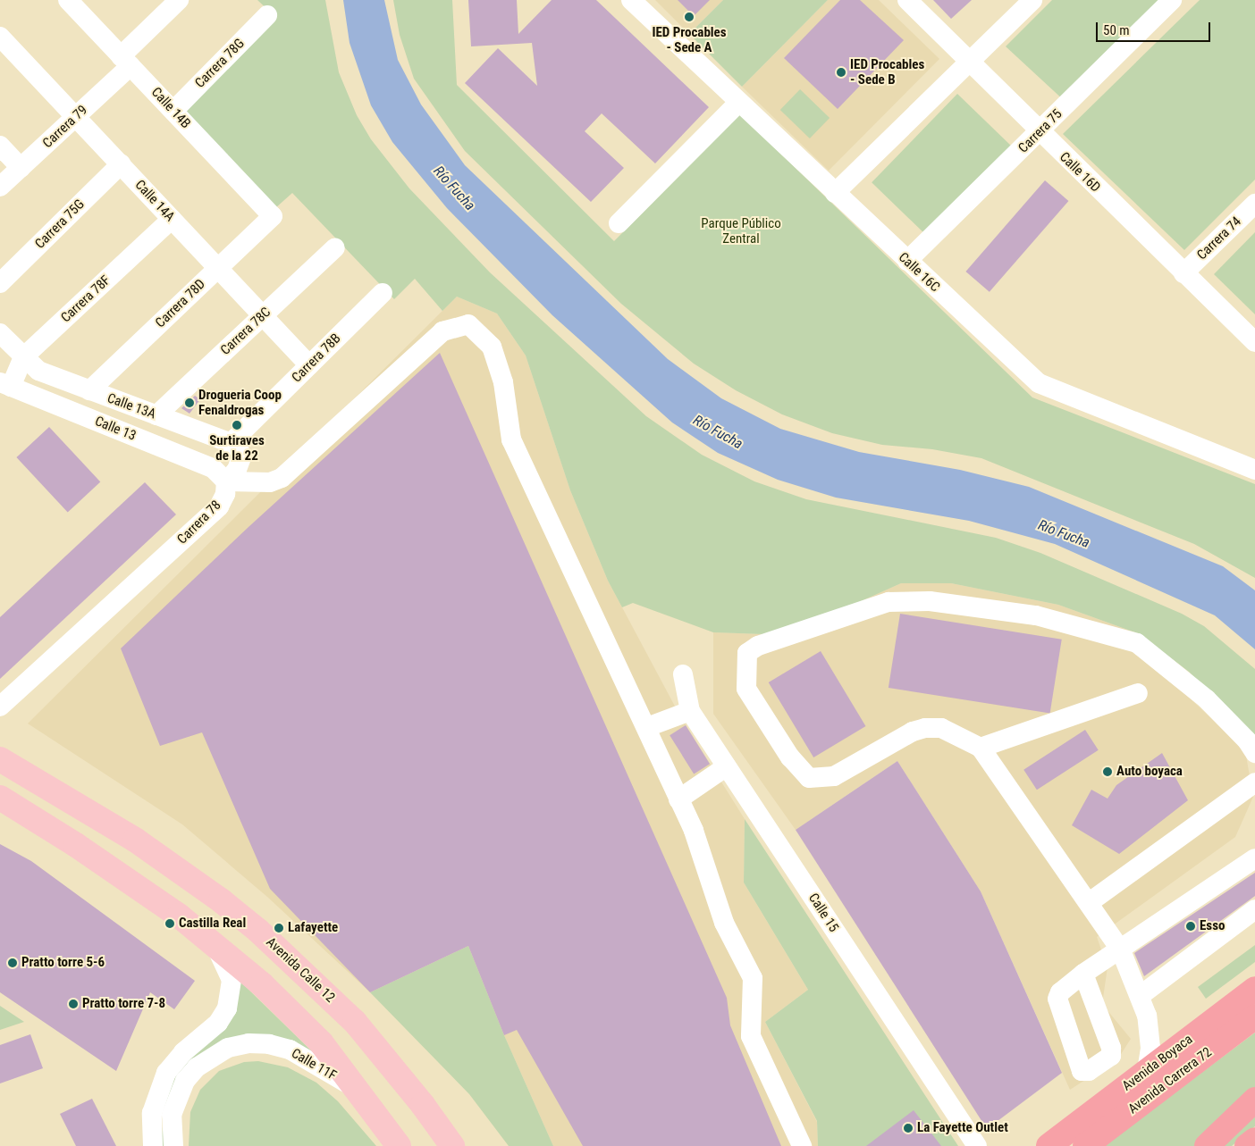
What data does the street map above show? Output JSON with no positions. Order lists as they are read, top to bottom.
{
  "streets": {
    "highway": ["Avenida Boyaca", "Avenida Carrera 72"],
    "main road": ["Avenida Calle 12"],
    "street": [
      "Carrera 78G",
      "Calle 14B",
      "Carrera 79",
      "Carrera 75",
      "Calle 16D",
      "Calle 14A",
      "Carrera 75G",
      "Carrera 74",
      "Calle 16C",
      "Carrera 78F",
      "Carrera 78D",
      "Carrera 78C",
      "Carrera 78B",
      "Calle 13A",
      "Calle 13",
      "Carrera 78",
      "Calle 15",
      "Calle 11F"
    ]
  },
  "crossings": [
    ["Carrera 78G", "Calle 14B"],
    ["Calle 14B", "Carrera 79"],
    ["Calle 14B", "Carrera 78D"],
    ["Carrera 79", "Calle 14A"],
    ["Carrera 75", "Calle 16D"],
    ["Carrera 75", "Calle 16C"],
    ["Calle 16D", "Carrera 74"],
    ["Calle 14A", "Carrera 75G"],
    ["Calle 14A", "Carrera 78F"],
    ["Calle 14A", "Carrera 78D"],
    ["Calle 14A", "Carrera 78C"],
    ["Calle 14A", "Carrera 78B"],
    ["Carrera 78F", "Calle 13A"],
    ["Carrera 78F", "Calle 13"],
    ["Carrera 78D", "Calle 13A"],
    ["Carrera 78C", "Calle 13A"],
    ["Carrera 78B", "Calle 13A"],
    ["Calle 13", "Carrera 78"]
  ],
  "water": ["Río Fucha"],
  "parks": ["Parque Público Zentral"],
  "places": [
    "IED Procables - Sede A",
    "IED Procables - Sede B",
    "Drogueria Coop Fenaldrogas",
    "Surtiraves de la 22",
    "Auto boyaca",
    "Castilla Real",
    "Esso",
    "Lafayette",
    "Pratto torre 5-6",
    "Pratto torre 7-8",
    "La Fayette Outlet"
  ],
  "scale_bar": "50 m"
}
